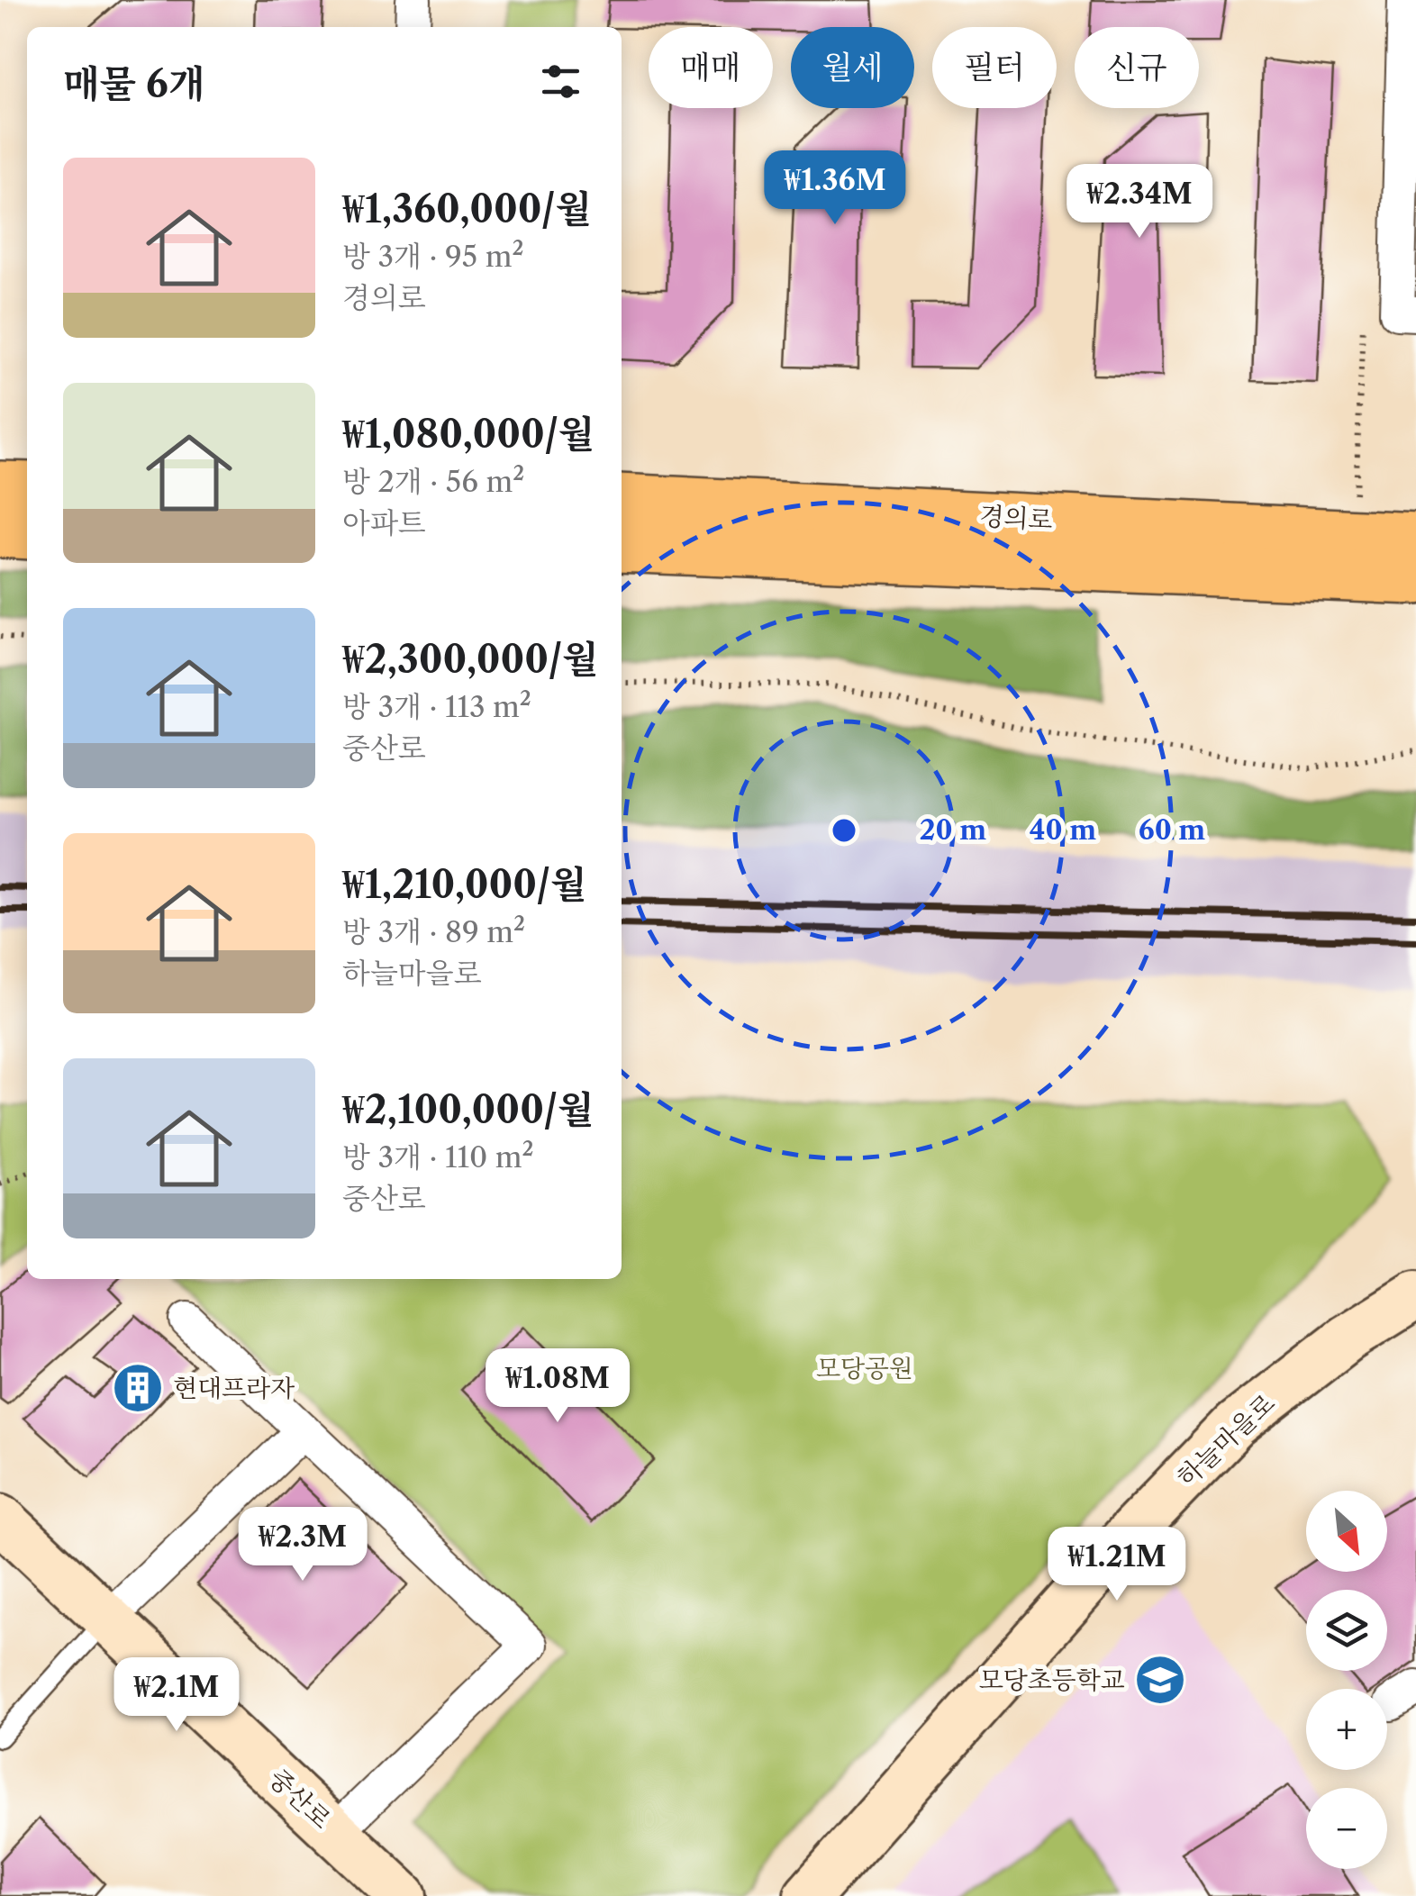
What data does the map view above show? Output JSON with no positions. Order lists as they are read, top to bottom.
{
  "streets": {
    "main road": ["경의로", "하늘마을로", "중산로"]
  },
  "parks": ["모당공원"],
  "places": {
    "building": ["현대프라자"],
    "school or university": ["모당초등학교"]
  },
  "north": "bottom right",
  "page": {
    "chip": [
      "매매",
      "월세",
      "필터",
      "신규"
    ],
    "heading": "매물 6개",
    "list": [
      {
        "name": "₩1,360,000/월",
        "note": "방 3개 · 95 m² · 경의로"
      },
      {
        "name": "₩1,080,000/월",
        "note": "방 2개 · 56 m² · 아파트"
      },
      {
        "name": "₩2,300,000/월",
        "note": "방 3개 · 113 m² · 중산로"
      },
      {
        "name": "₩1,210,000/월",
        "note": "방 3개 · 89 m² · 하늘마을로"
      },
      {
        "name": "₩2,100,000/월",
        "note": "방 3개 · 110 m² · 중산로"
      }
    ],
    "price": [
      "₩1.36M",
      "₩2.34M",
      "₩1.08M",
      "₩2.3M",
      "₩1.21M",
      "₩2.1M"
    ],
    "map_buttons": ["+", "−"]
  },
  "rings": ["20 m", "40 m", "60 m"]
}
